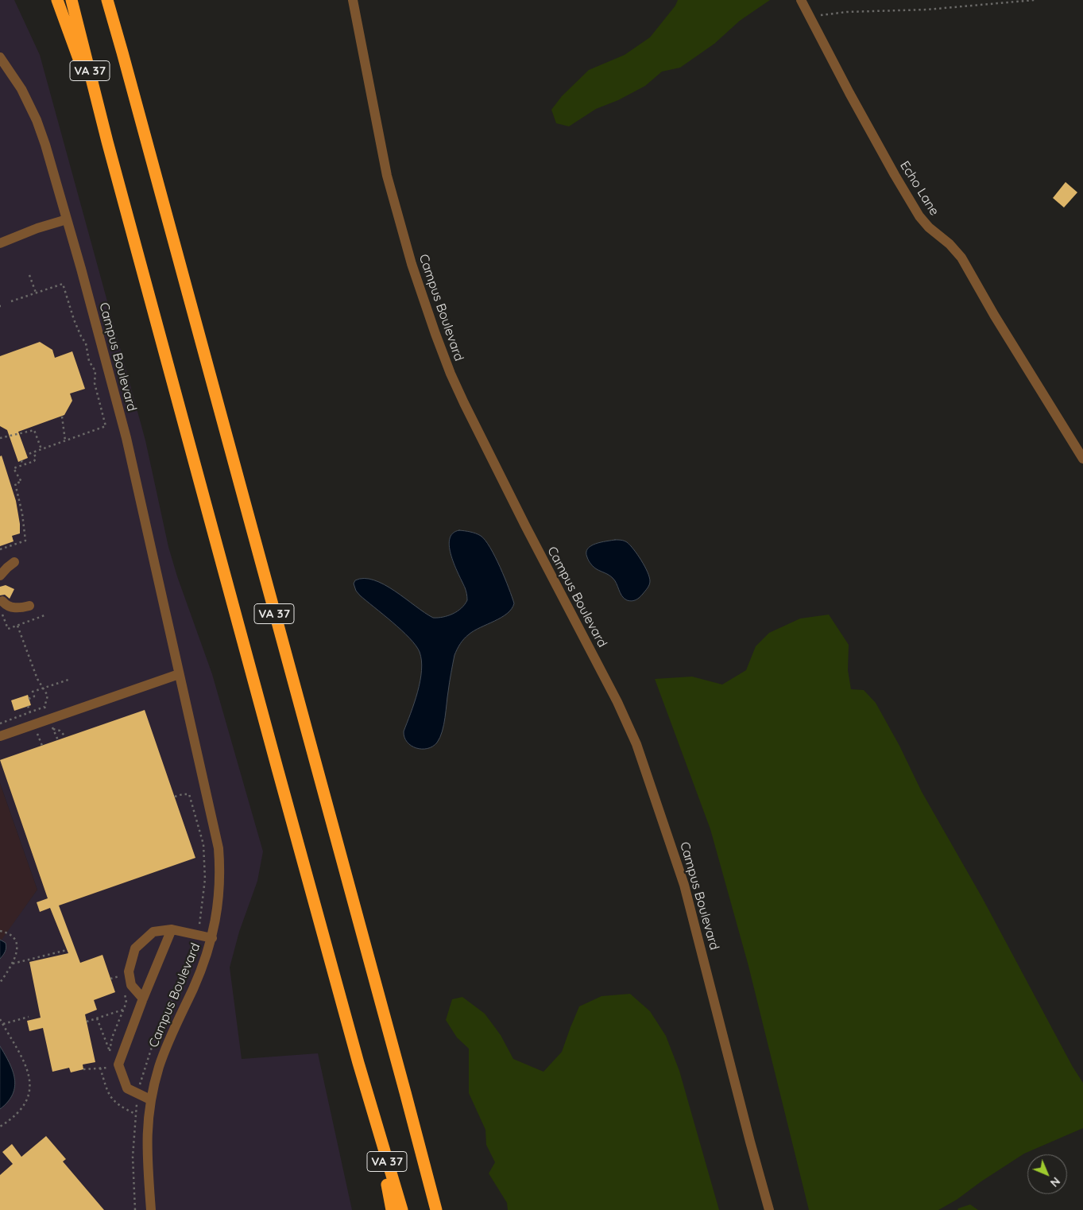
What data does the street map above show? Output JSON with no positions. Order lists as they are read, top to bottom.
{
  "streets": {
    "highway": ["VA 37"],
    "street": ["Echo Lane", "Campus Boulevard"]
  },
  "north": "bottom right"
}
